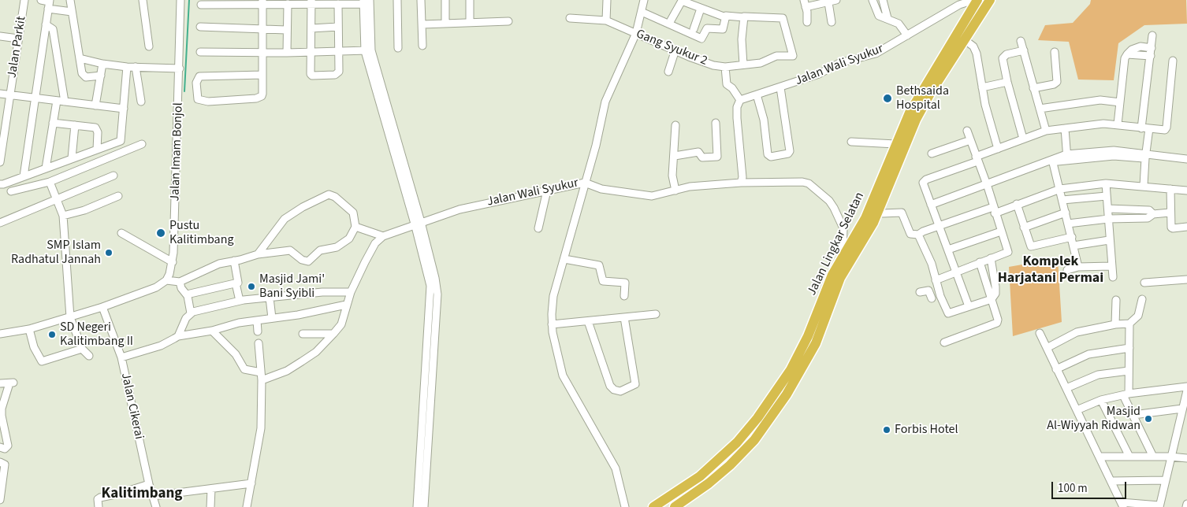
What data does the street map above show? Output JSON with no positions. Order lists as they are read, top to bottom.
{
  "streets": {
    "highway": ["Jalan Lingkar Selatan"],
    "street": [
      "Jalan Parkit",
      "Gang Syukur 2",
      "Jalan Wali Syukur",
      "Jalan Imam Bonjol",
      "Jalan Cikerai"
    ]
  },
  "crossings": [
    ["Jalan Wali Syukur", "Jalan Lingkar Selatan"]
  ],
  "districts": ["Komplek Harjatani Permai", "Kalitimbang"],
  "places": [
    "Bethsaida Hospital",
    "Pustu Kalitimbang",
    "SMP Islam Radhatul Jannah",
    "Masjid Jami' Bani Syibli",
    "SD Negeri Kalitimbang II",
    "Masjid Al-Wiyyah Ridwan",
    "Forbis Hotel"
  ],
  "scale_bar": "100 m"
}
